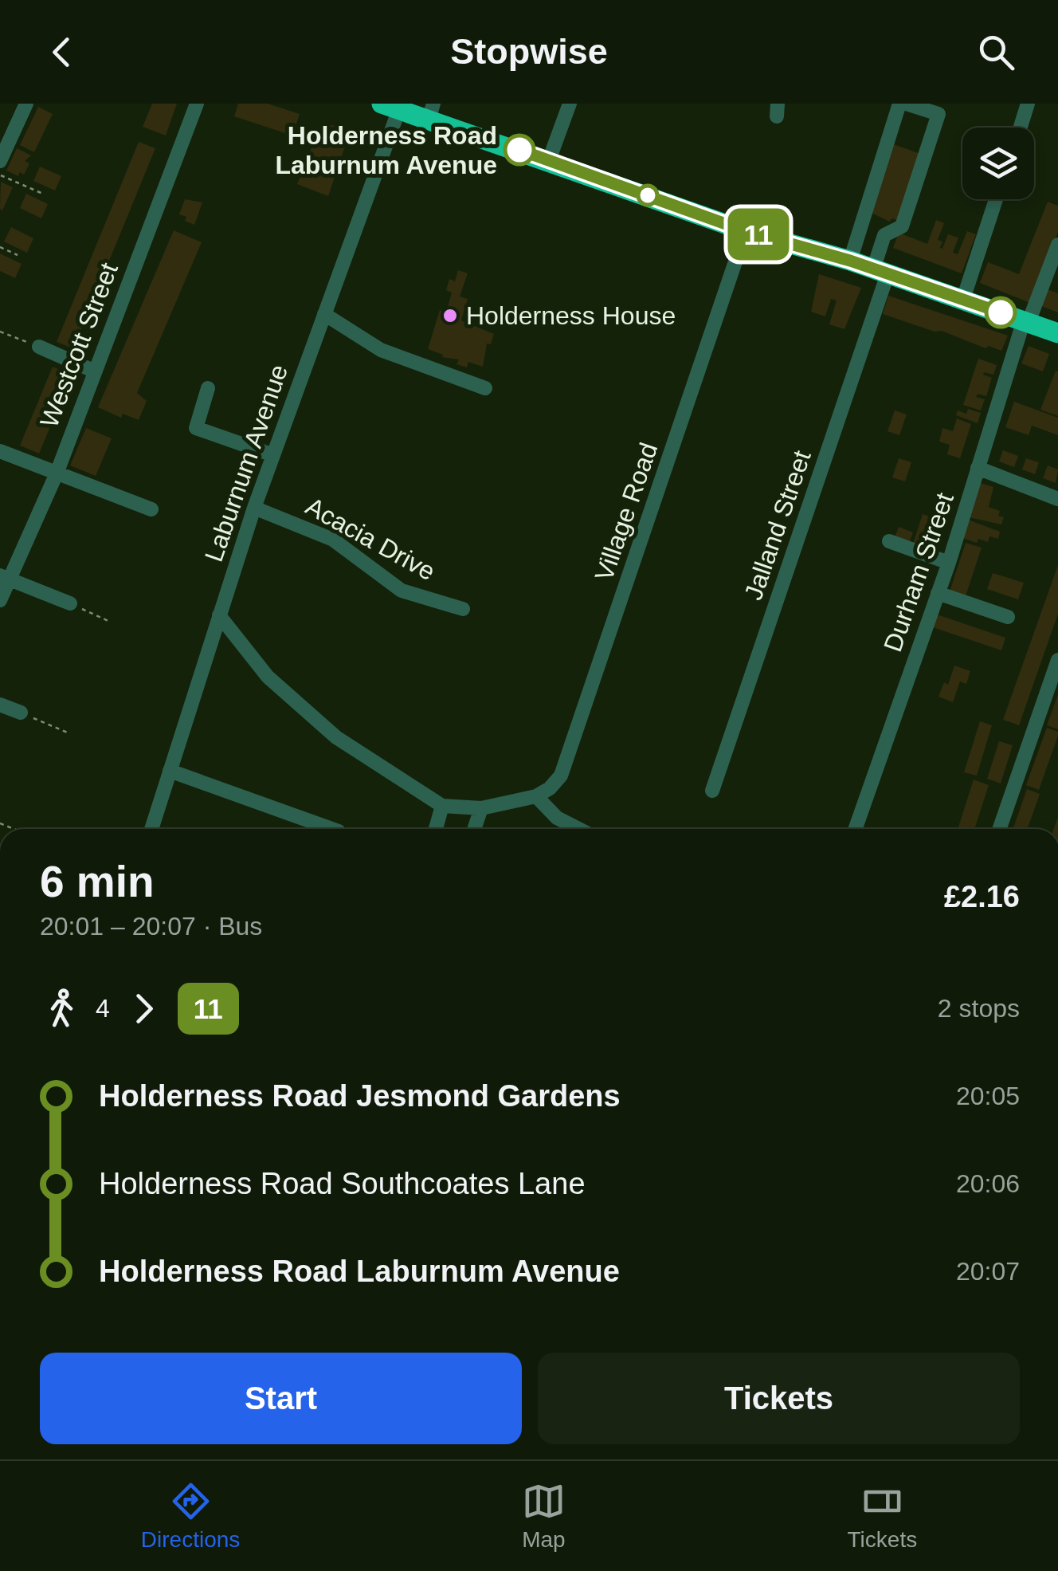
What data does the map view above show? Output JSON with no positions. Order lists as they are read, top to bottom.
{
  "streets": {
    "street": [
      "Westcott Street",
      "Laburnum Avenue",
      "Village Road",
      "Jalland Street",
      "Acacia Drive",
      "Durham Street"
    ]
  },
  "crossings": [
    ["Laburnum Avenue", "Acacia Drive"]
  ],
  "places": ["Holderness Road Laburnum Avenue", "Holderness House"],
  "lines": ["bus line 11"],
  "page": {
    "header": "Stopwise",
    "on_map": "11",
    "heading": ["6 min", "20:01 – 20:07 · Bus", "£2.16"],
    "legs": ["4", "11", "2 stops"],
    "list": [
      {
        "name": "Holderness Road Jesmond Gardens",
        "value": "20:05"
      },
      {
        "name": "Holderness Road Southcoates Lane",
        "value": "20:06"
      },
      {
        "name": "Holderness Road Laburnum Avenue",
        "value": "20:07"
      }
    ],
    "buttons": ["Start", "Tickets"],
    "tabs": ["Directions", "Map", "Tickets"]
  }
}
